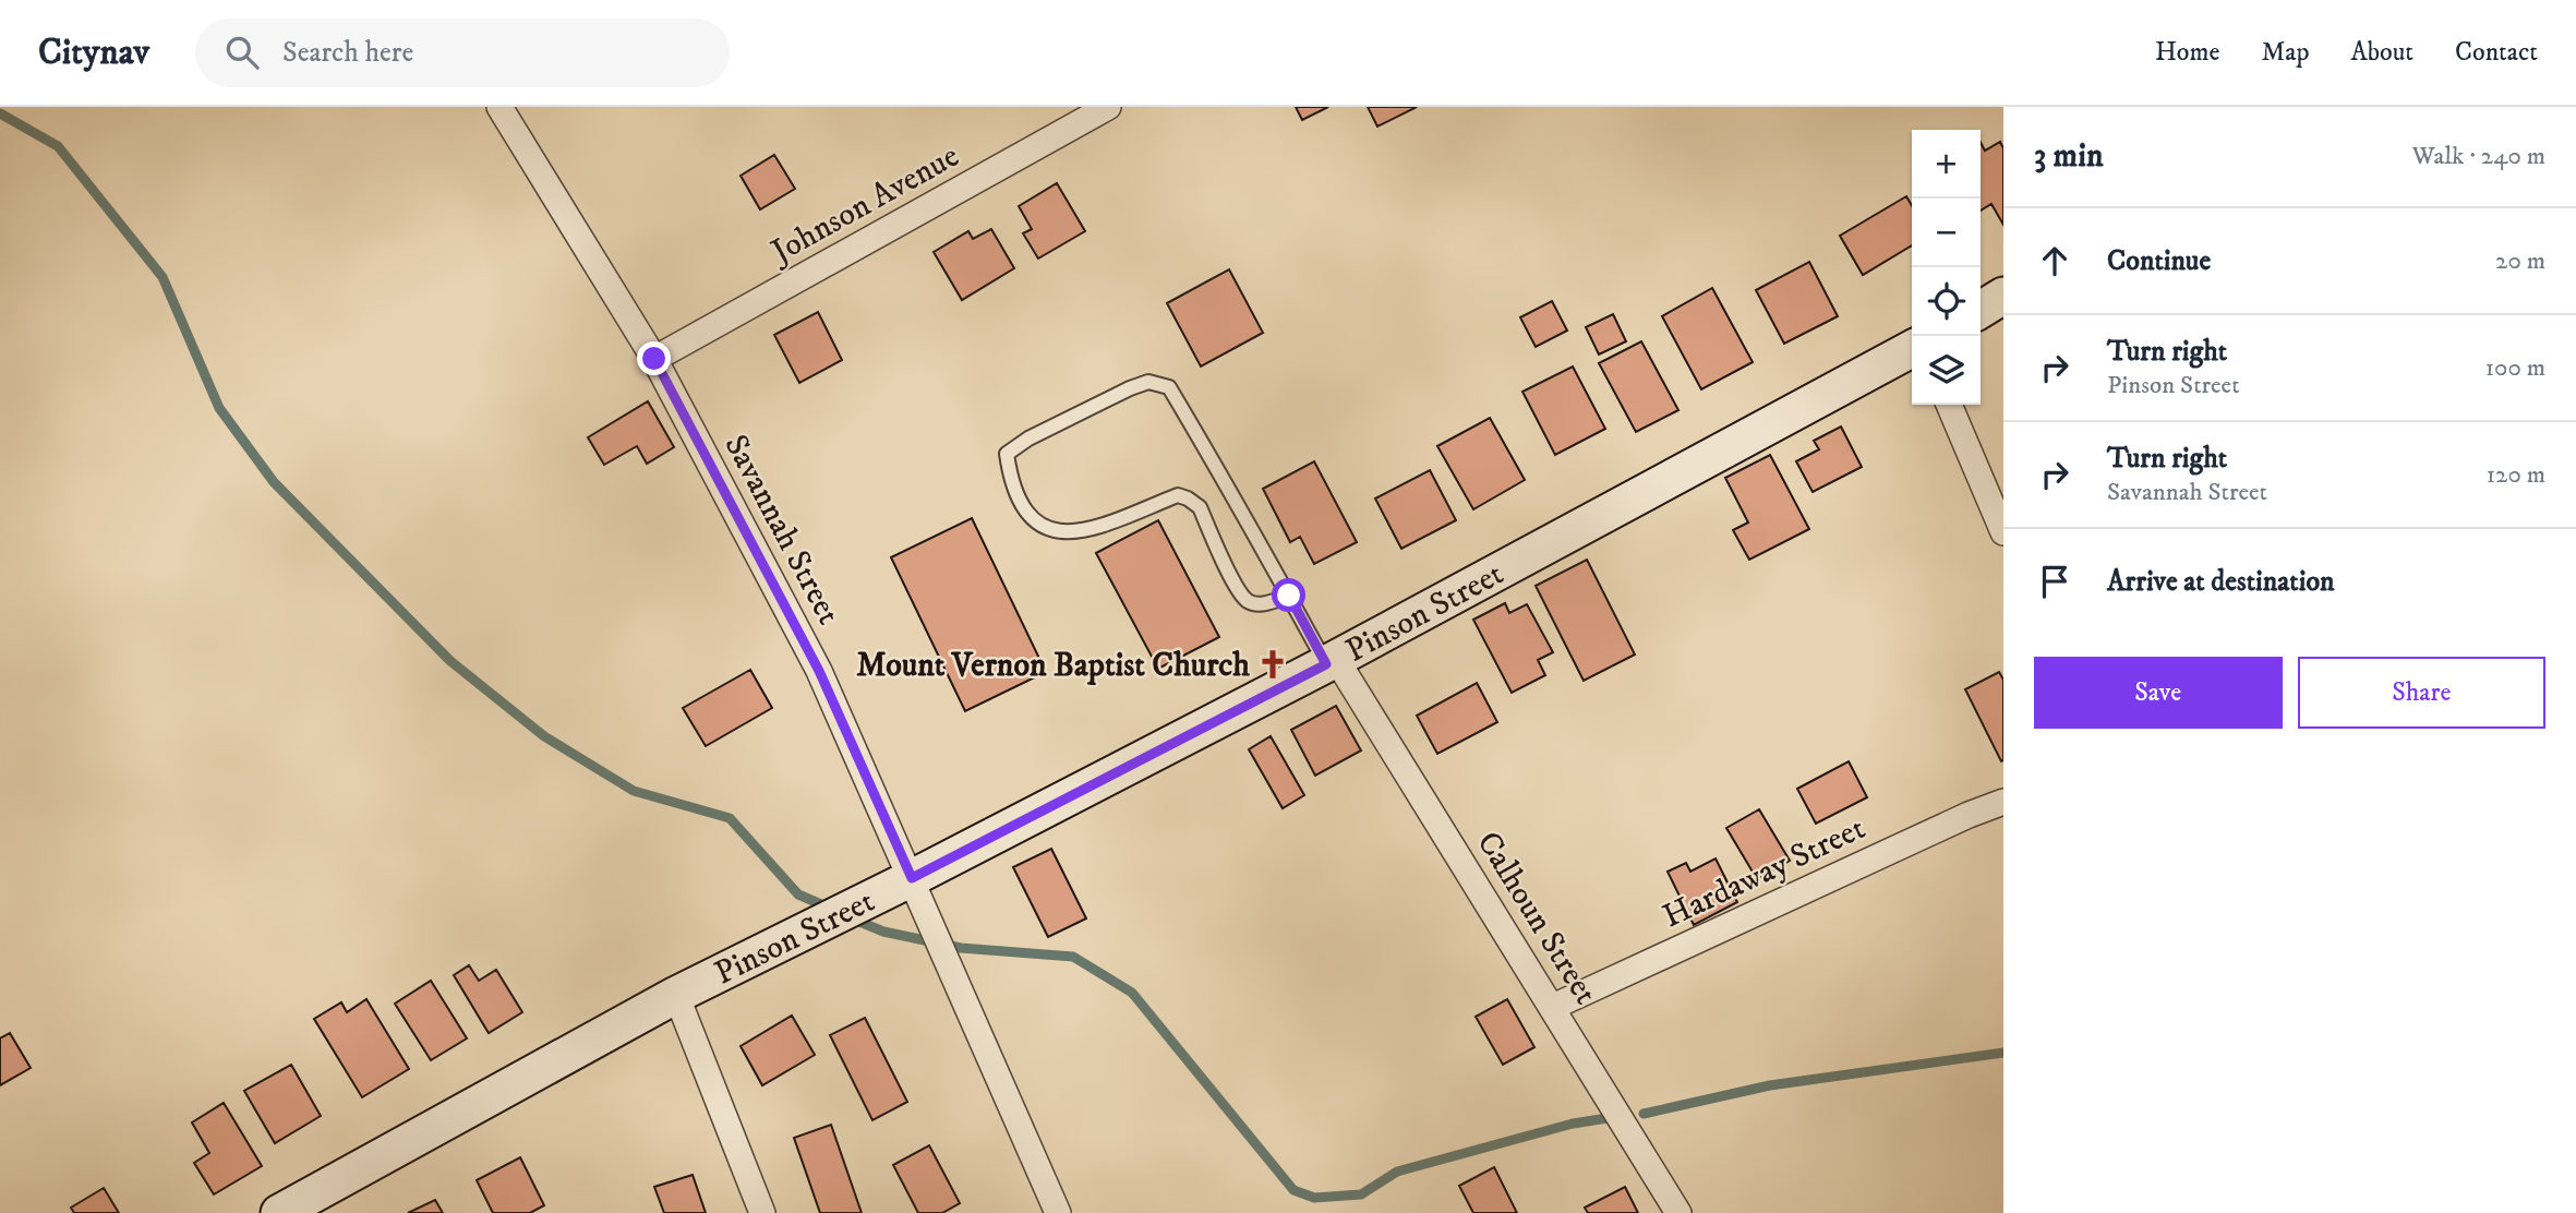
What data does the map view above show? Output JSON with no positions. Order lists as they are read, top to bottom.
{
  "streets": {
    "street": [
      "Johnson Avenue",
      "Savannah Street",
      "Pinson Street",
      "Hardaway Street",
      "Calhoun Street"
    ]
  },
  "crossings": [
    ["Johnson Avenue", "Savannah Street"],
    ["Savannah Street", "Pinson Street"],
    ["Pinson Street", "Calhoun Street"],
    ["Hardaway Street", "Calhoun Street"]
  ],
  "places": {
    "church": ["Mount Vernon Baptist Church"]
  },
  "page": {
    "header": "Citynav",
    "search": "Search here",
    "nav": [
      "Home",
      "Map",
      "About",
      "Contact"
    ],
    "heading": ["3 min", "Walk · 240 m"],
    "map_buttons": ["+", "−"],
    "list": [
      ["Continue", "20 m"],
      ["Turn right", "Pinson Street", "100 m"],
      ["Turn right", "Savannah Street", "120 m"],
      "Arrive at destination"
    ],
    "buttons": ["Save", "Share"]
  }
}
